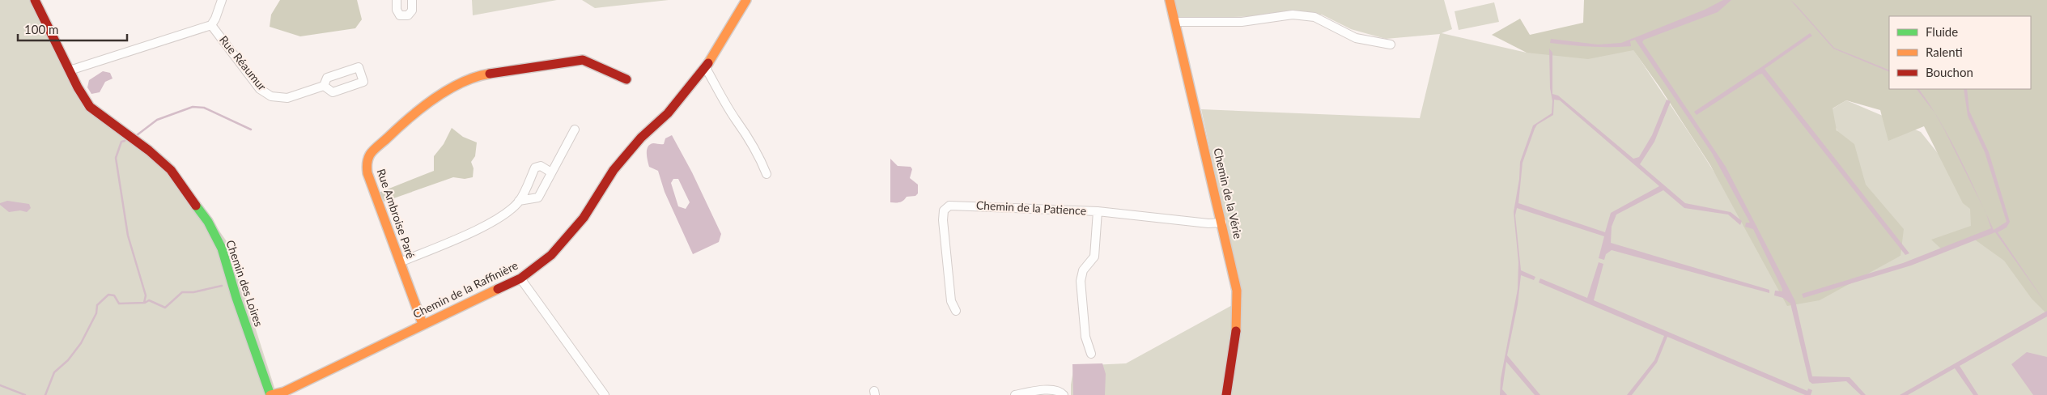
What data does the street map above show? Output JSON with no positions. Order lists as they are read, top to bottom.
{
  "streets": {
    "street": [
      "Rue Réaumur",
      "Chemin de la Vérie",
      "Chemin de la Patience",
      "Rue Ambroise Paré",
      "Chemin des Loires",
      "Chemin de la Raffinière"
    ]
  },
  "crossings": [
    ["Chemin de la Vérie", "Chemin de la Patience"],
    ["Rue Ambroise Paré", "Chemin de la Raffinière"],
    ["Chemin des Loires", "Chemin de la Raffinière"]
  ],
  "legend": ["Fluide", "Ralenti", "Bouchon"],
  "scale_bar": "100 m"
}
